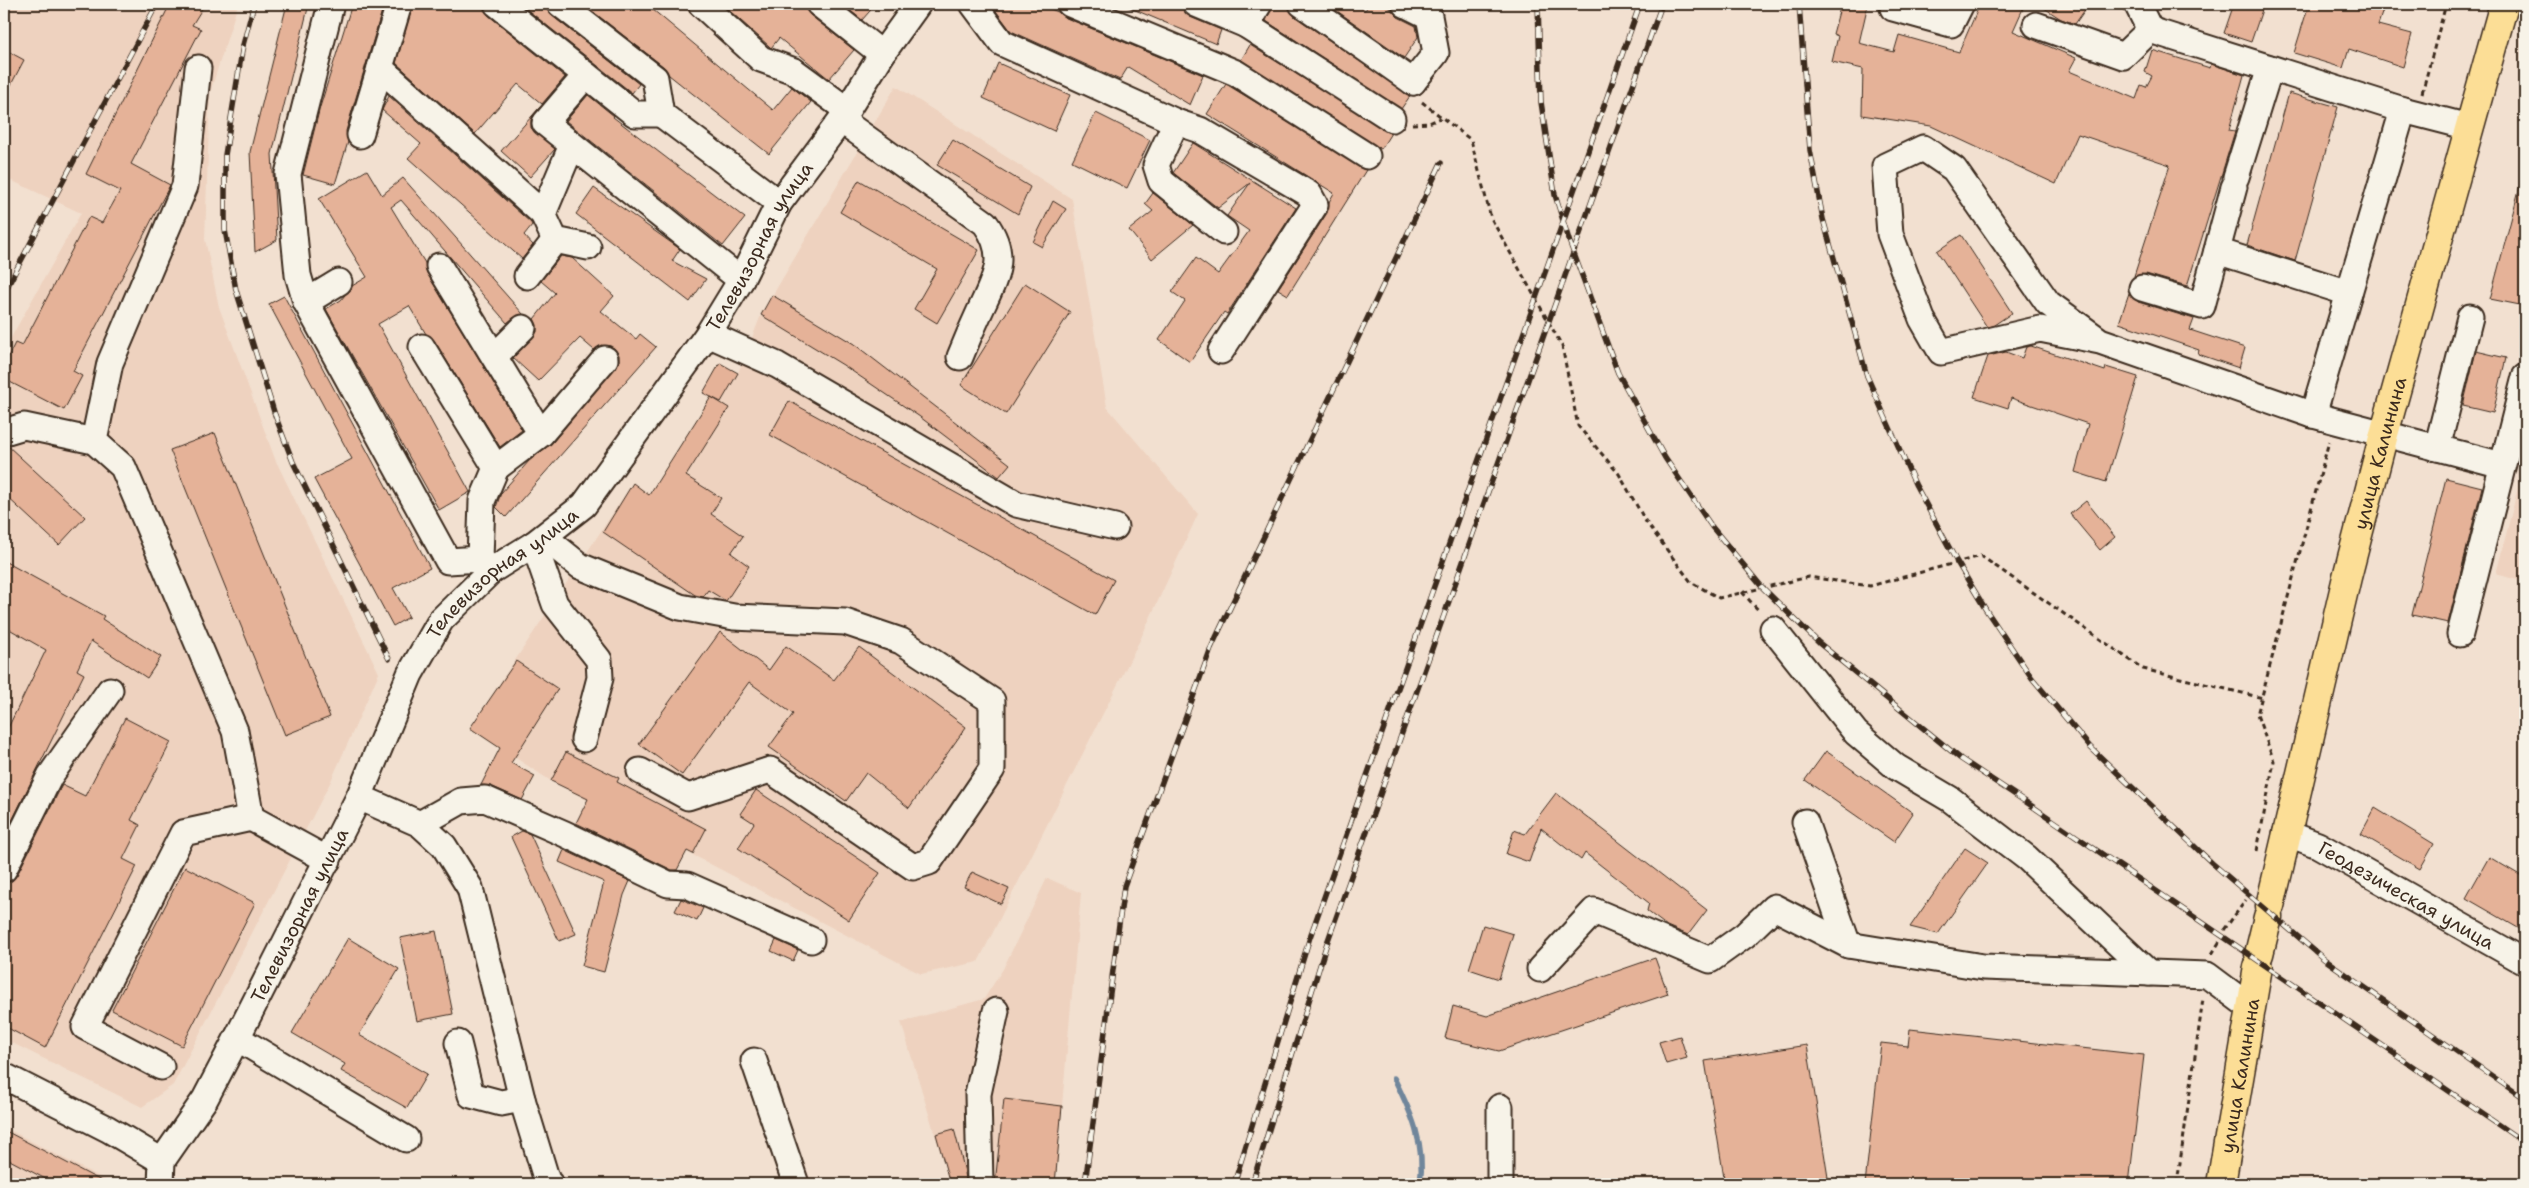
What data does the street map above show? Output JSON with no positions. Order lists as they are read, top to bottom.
{
  "streets": {
    "main road": ["улица Калинина"],
    "street": ["Телевизорная улица", "Геодезическая улица"]
  },
  "crossings": [
    ["улица Калинина", "Геодезическая улица"]
  ]
}
